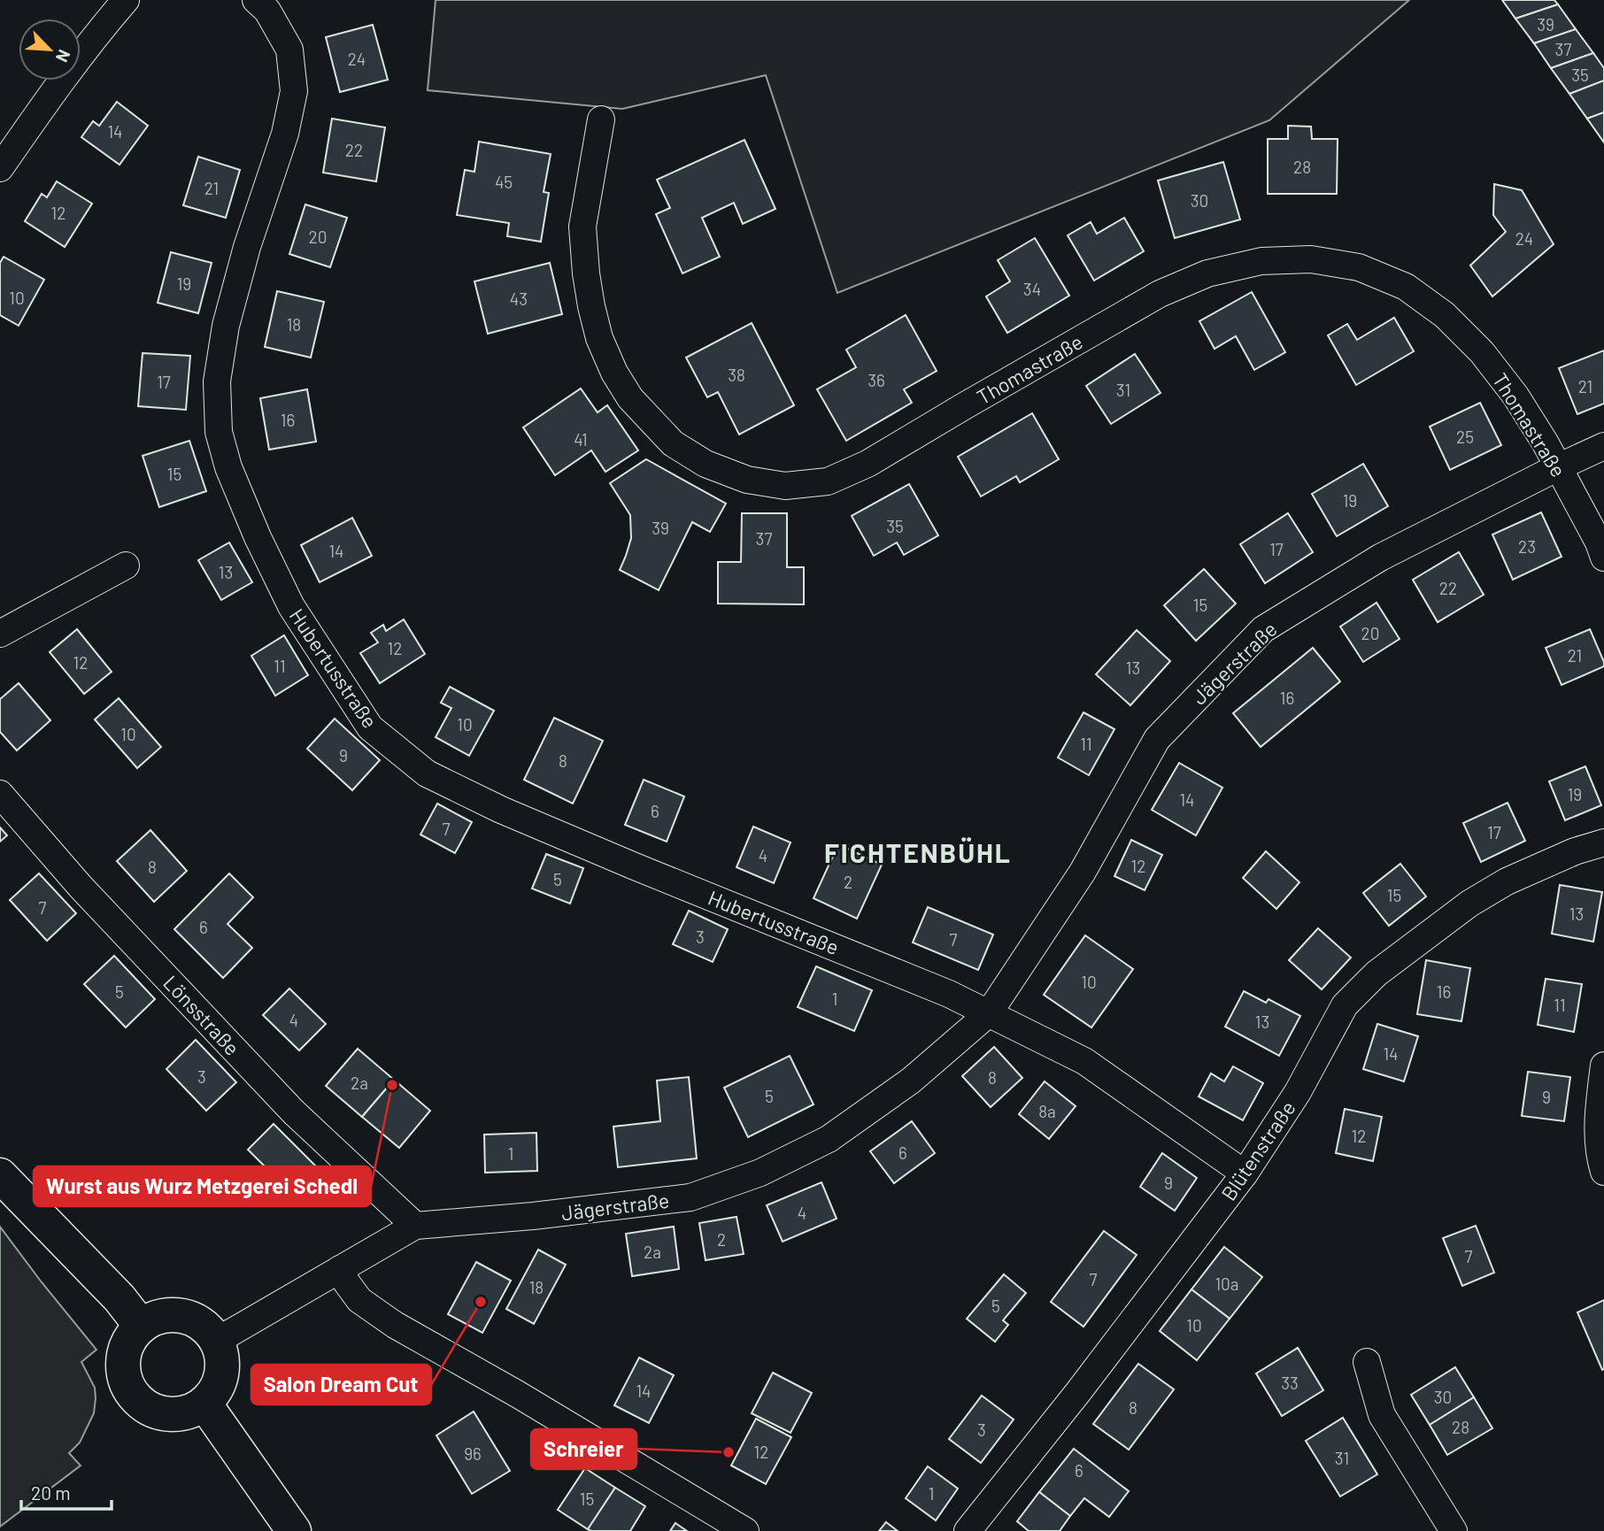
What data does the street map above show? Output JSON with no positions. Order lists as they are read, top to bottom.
{
  "streets": {
    "street": [
      "Thomastraße",
      "Jägerstraße",
      "Hubertusstraße",
      "Lönsstraße",
      "Blütenstraße"
    ]
  },
  "crossings": [
    ["Thomastraße", "Jägerstraße"],
    ["Jägerstraße", "Hubertusstraße"],
    ["Jägerstraße", "Lönsstraße"]
  ],
  "districts": ["FICHTENBÜHL"],
  "places": ["Wurst aus Wurz Metzgerei Schedl", "Salon Dream Cut", "Schreier"],
  "house_numbers": [
    "39",
    "37",
    "24",
    "35",
    "14",
    "22",
    "28",
    "45",
    "21",
    "30",
    "12",
    "20",
    "24",
    "19",
    "34",
    "10",
    "43",
    "18",
    "38",
    "36",
    "17",
    "21",
    "31",
    "16",
    "25",
    "41",
    "15",
    "19",
    "35",
    "39",
    "37",
    "23",
    "17",
    "14",
    "13",
    "22",
    "15",
    "20",
    "12",
    "21",
    "12",
    "11",
    "13",
    "16",
    "10",
    "10",
    "11",
    "9",
    "8",
    "19",
    "14",
    "6",
    "7",
    "17",
    "4",
    "12",
    "8",
    "5",
    "2",
    "15",
    "7",
    "13",
    "6",
    "3",
    "7",
    "10",
    "5",
    "16",
    "1",
    "11",
    "4",
    "13",
    "14",
    "3",
    "8",
    "2a",
    "5",
    "9",
    "8a",
    "12",
    "6",
    "1",
    "9",
    "4",
    "2",
    "2a",
    "7",
    "7",
    "10a",
    "18",
    "5",
    "10",
    "33",
    "14",
    "30",
    "8",
    "28",
    "3",
    "12",
    "96",
    "31",
    "6",
    "1",
    "15"
  ],
  "scale_bar": "20 m",
  "north": "bottom right"
}
